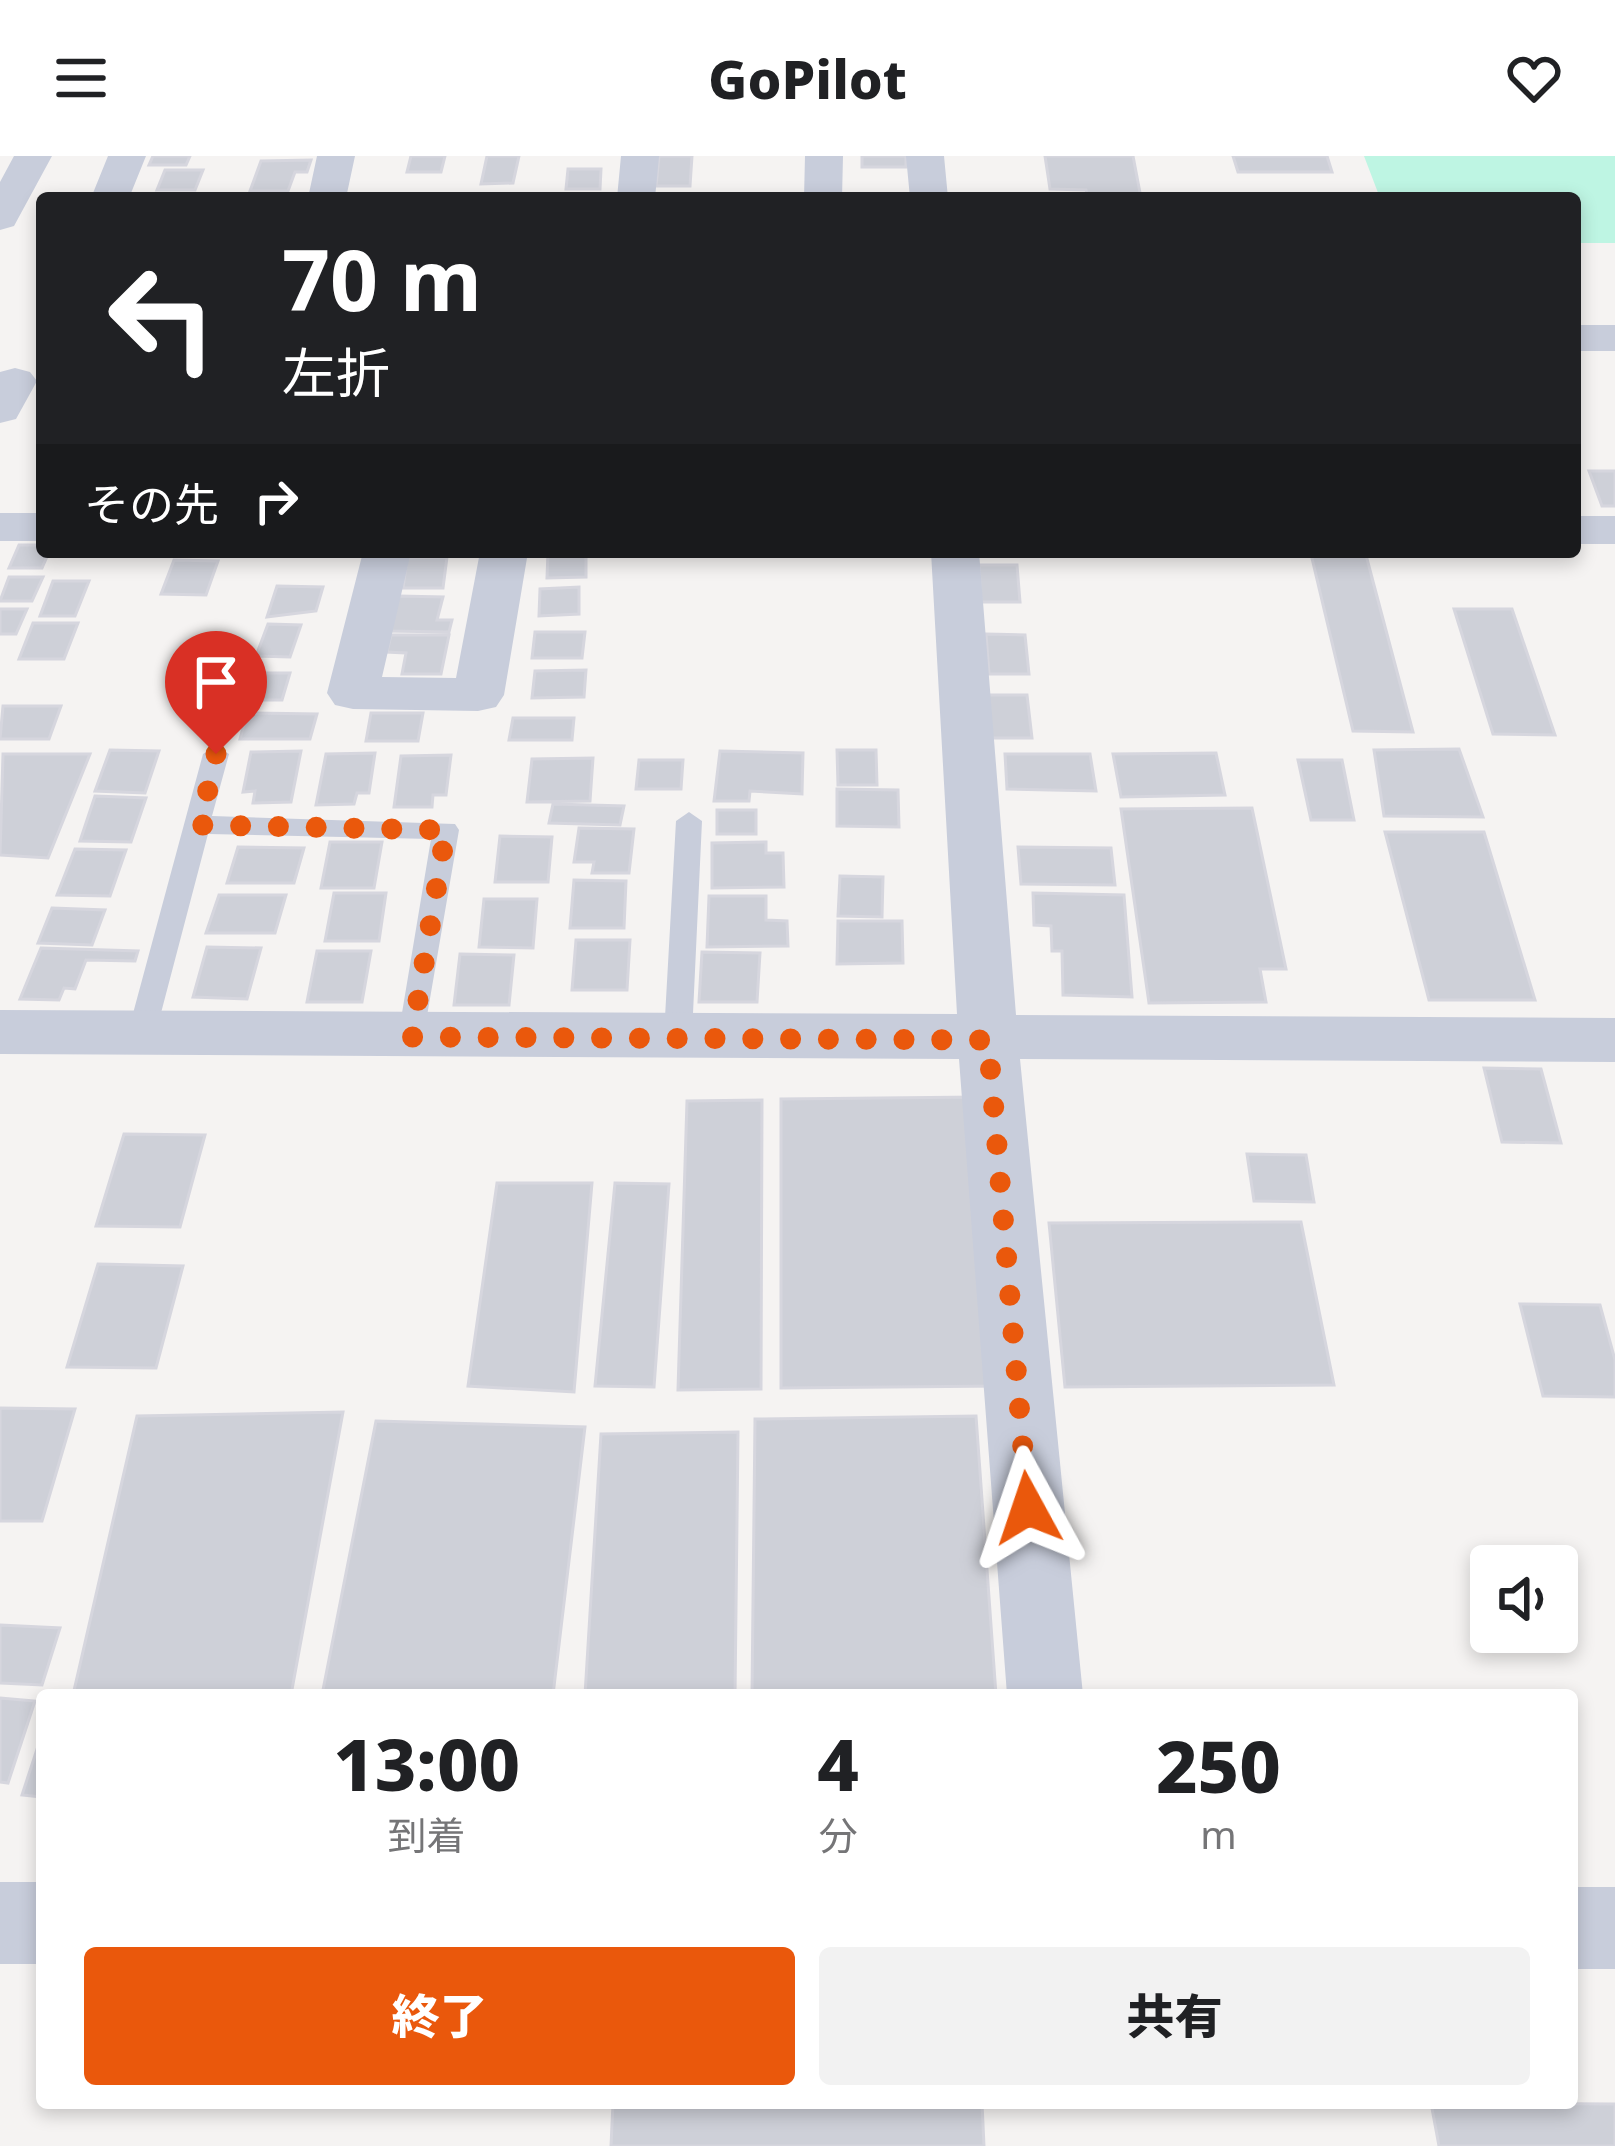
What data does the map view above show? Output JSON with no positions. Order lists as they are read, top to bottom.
{
  "page": {
    "header": "GoPilot",
    "turn": ["70 m", "左折"],
    "then": "その先",
    "eta": [
      "13:00",
      "到着",
      "4",
      "分",
      "250",
      "m"
    ],
    "buttons": ["終了", "共有"]
  }
}
